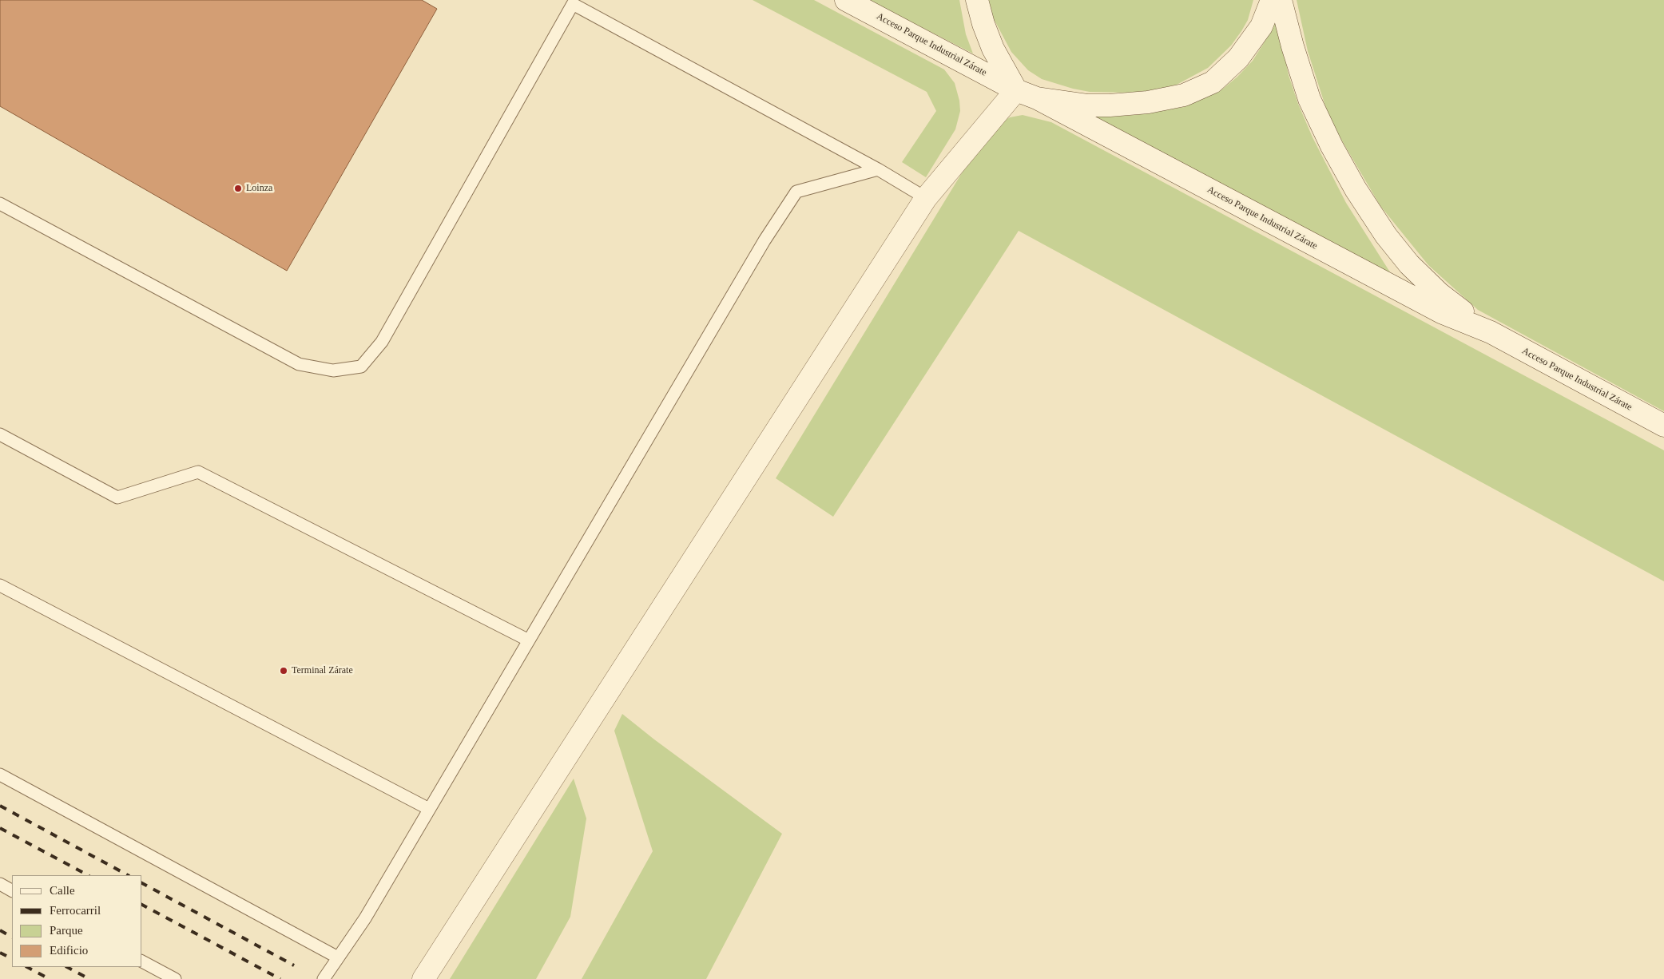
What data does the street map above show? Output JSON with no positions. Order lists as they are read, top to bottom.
{
  "streets": {
    "main road": ["Acceso Parque Industrial Zárate"]
  },
  "places": ["Loinza", "Terminal Zárate"],
  "legend": [
    "Calle",
    "Ferrocarril",
    "Parque",
    "Edificio"
  ]
}
